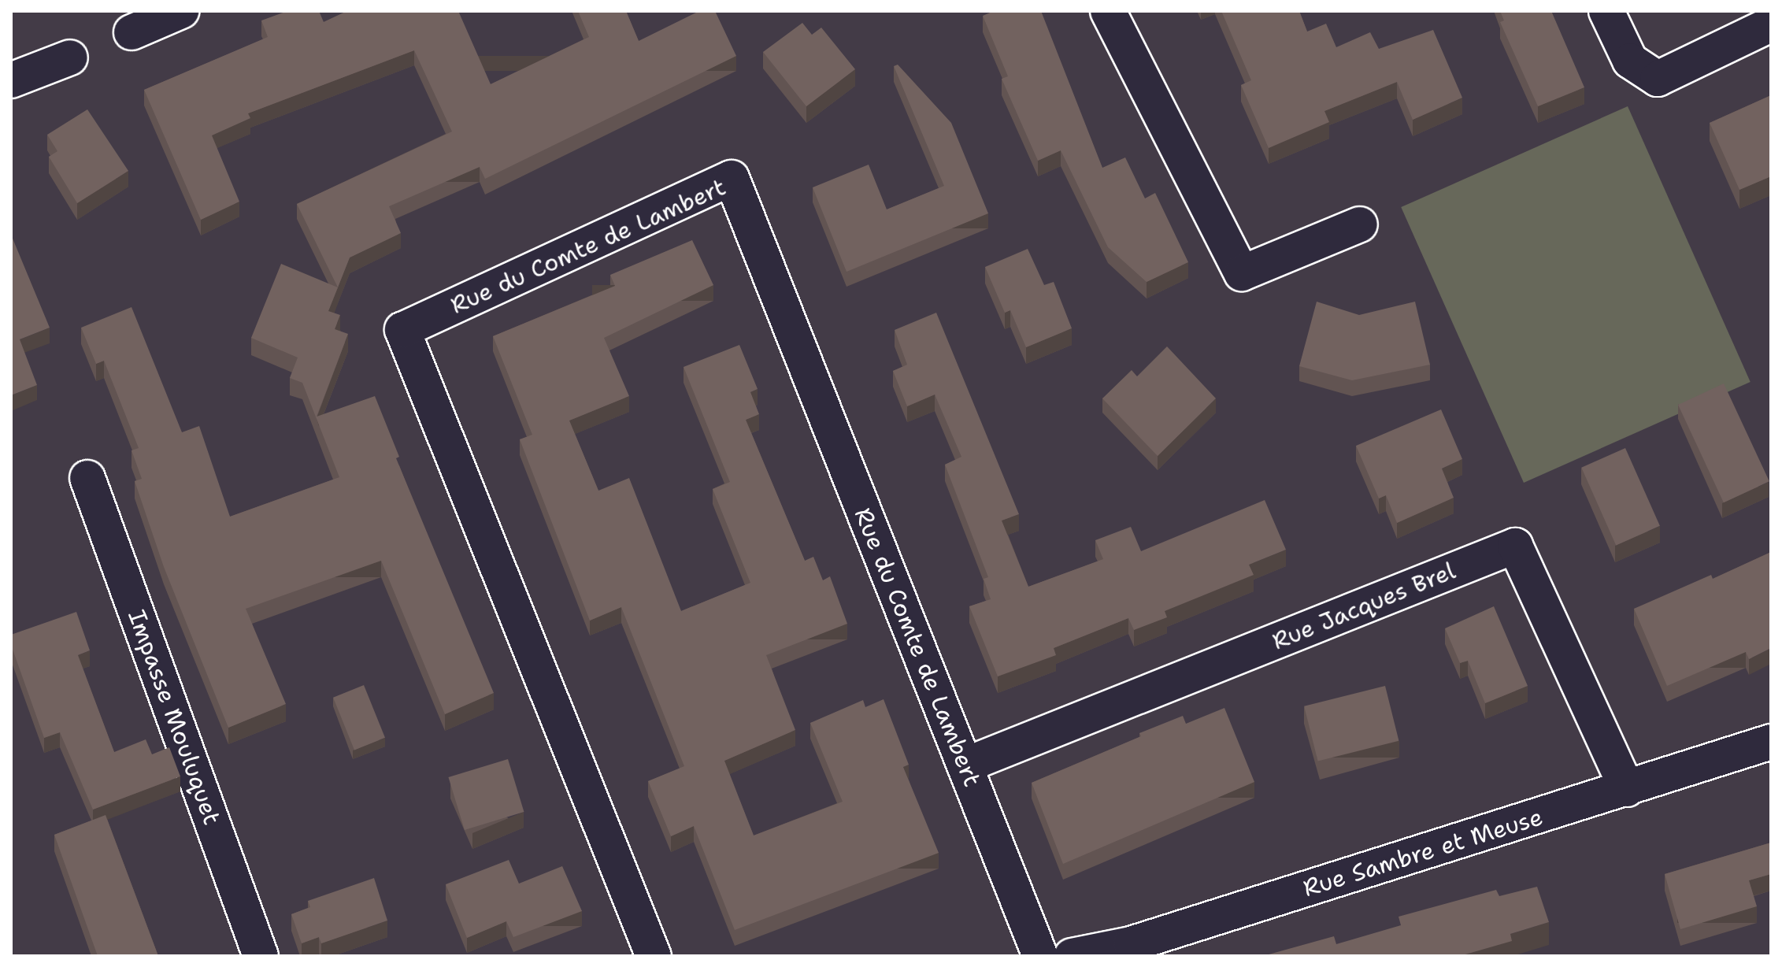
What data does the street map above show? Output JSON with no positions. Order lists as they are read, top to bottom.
{
  "streets": {
    "street": [
      "Rue du Comte de Lambert",
      "Rue Jacques Brel",
      "Impasse Mouluquet",
      "Rue Sambre et Meuse"
    ]
  },
  "crossings": [
    ["Rue du Comte de Lambert", "Rue Jacques Brel"],
    ["Rue Jacques Brel", "Rue Sambre et Meuse"]
  ]
}
